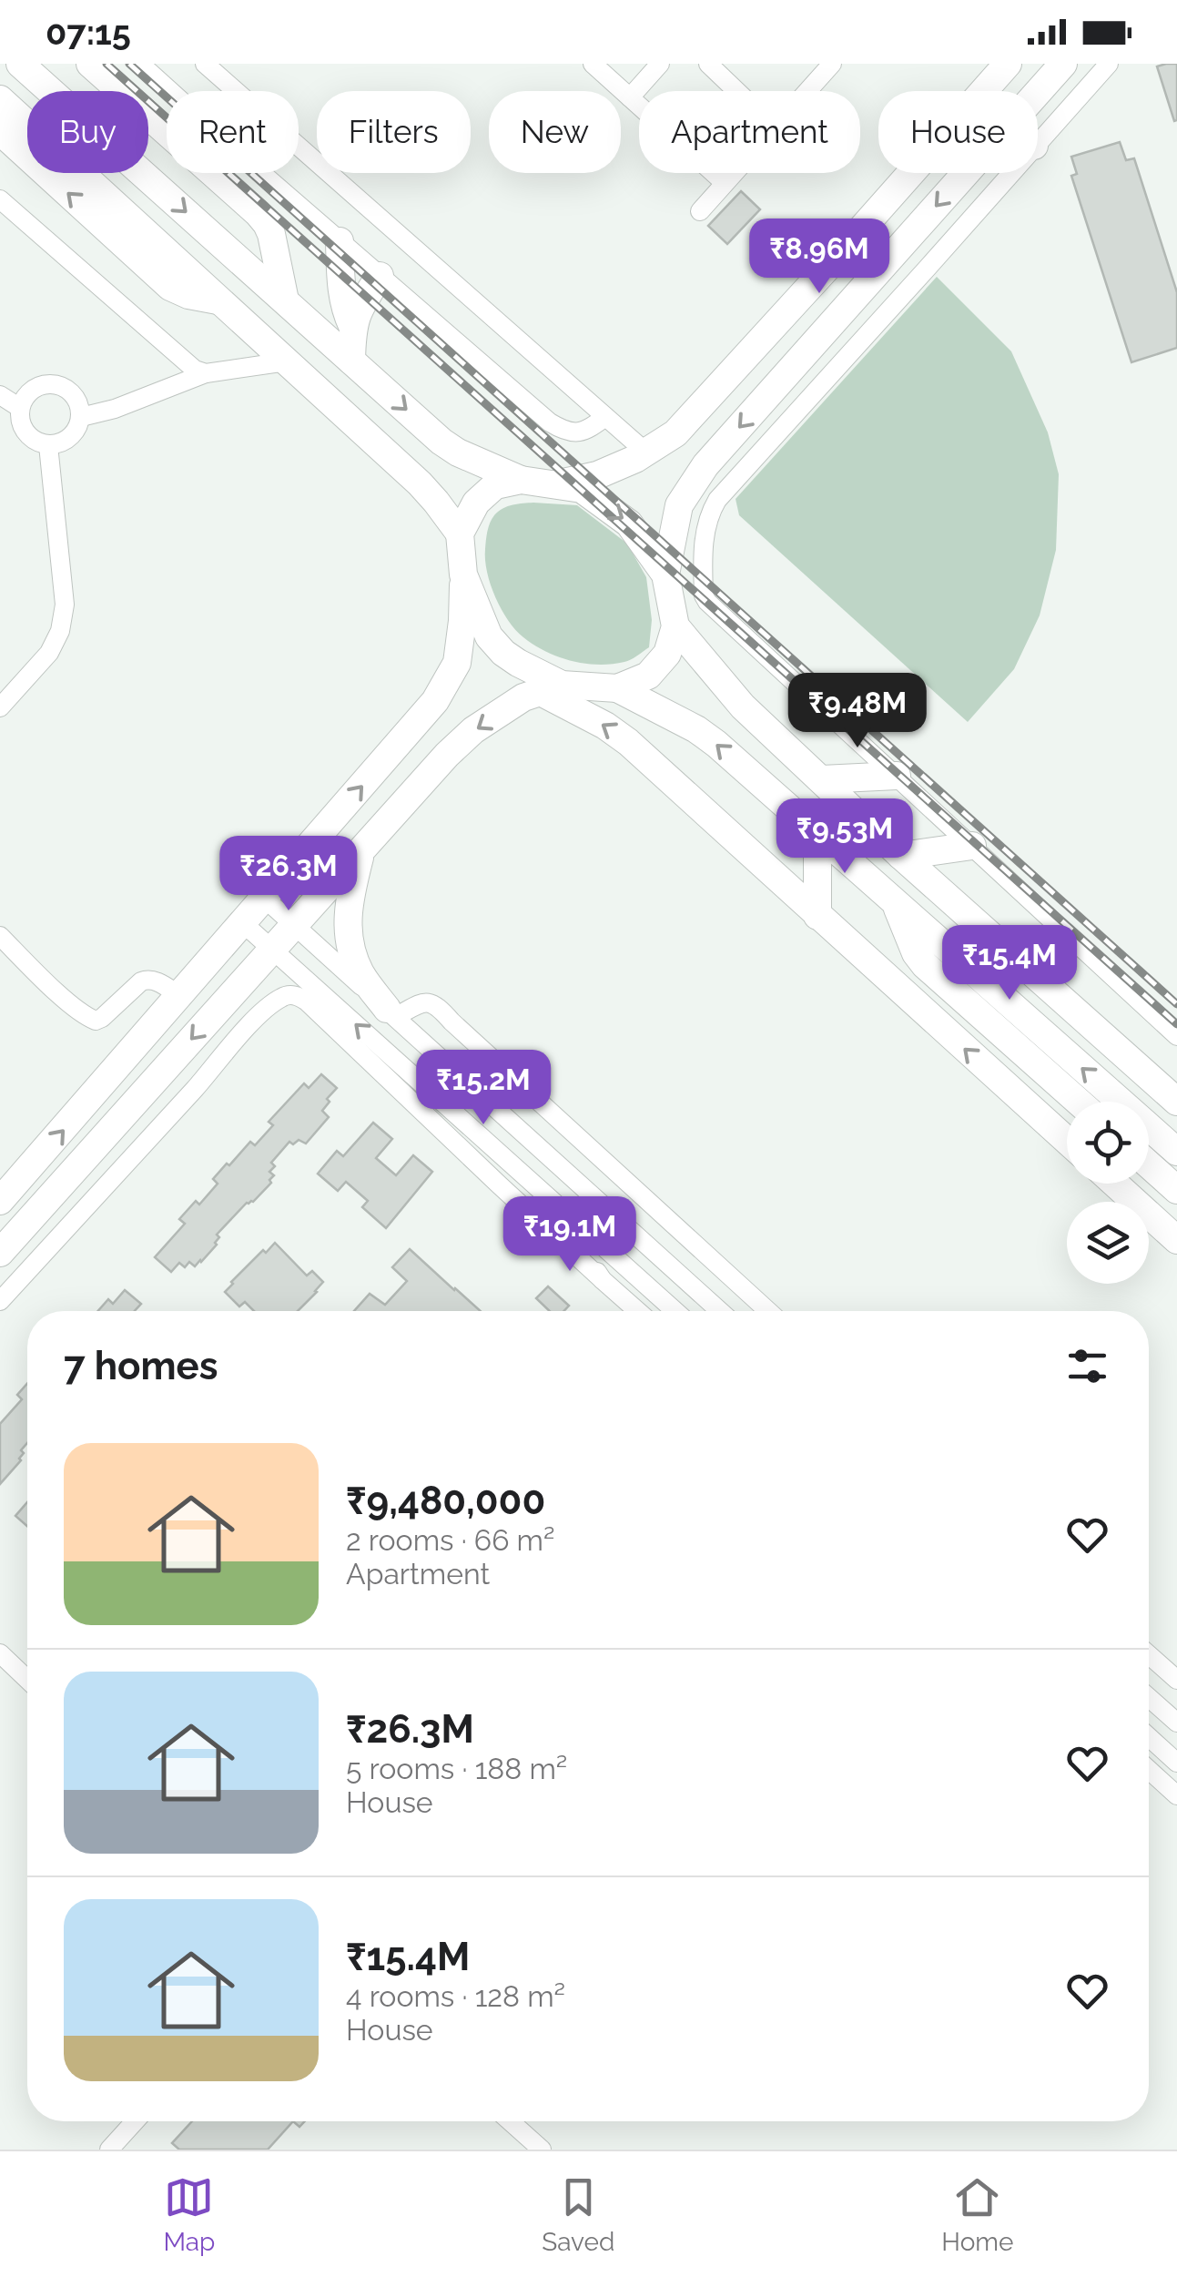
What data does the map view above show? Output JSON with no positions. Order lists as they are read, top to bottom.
{
  "page": {
    "status": "07:15",
    "chip": [
      "Buy",
      "Rent",
      "Filters",
      "New",
      "Apartment",
      "House"
    ],
    "price": [
      "₹8.96M",
      "₹9.48M",
      "₹9.53M",
      "₹26.3M",
      "₹15.4M",
      "₹15.2M",
      "₹19.1M"
    ],
    "heading": "7 homes",
    "list": [
      {
        "name": "₹9,480,000",
        "note": "2 rooms · 66 m² · Apartment"
      },
      {
        "name": "₹26.3M",
        "note": "5 rooms · 188 m² · House"
      },
      {
        "name": "₹15.4M",
        "note": "4 rooms · 128 m² · House"
      }
    ],
    "tabs": ["Map", "Saved", "Home"]
  }
}
